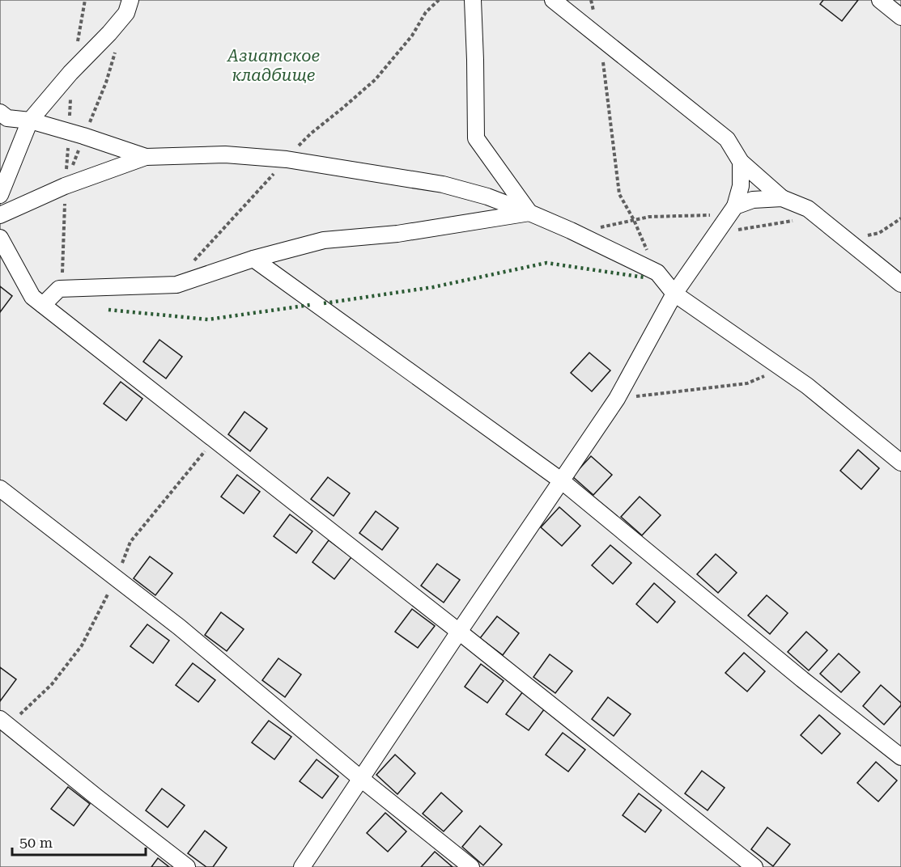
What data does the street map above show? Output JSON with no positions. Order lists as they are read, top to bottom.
{
  "parks": ["Азиатское кладбище"],
  "scale_bar": "50 m"
}
